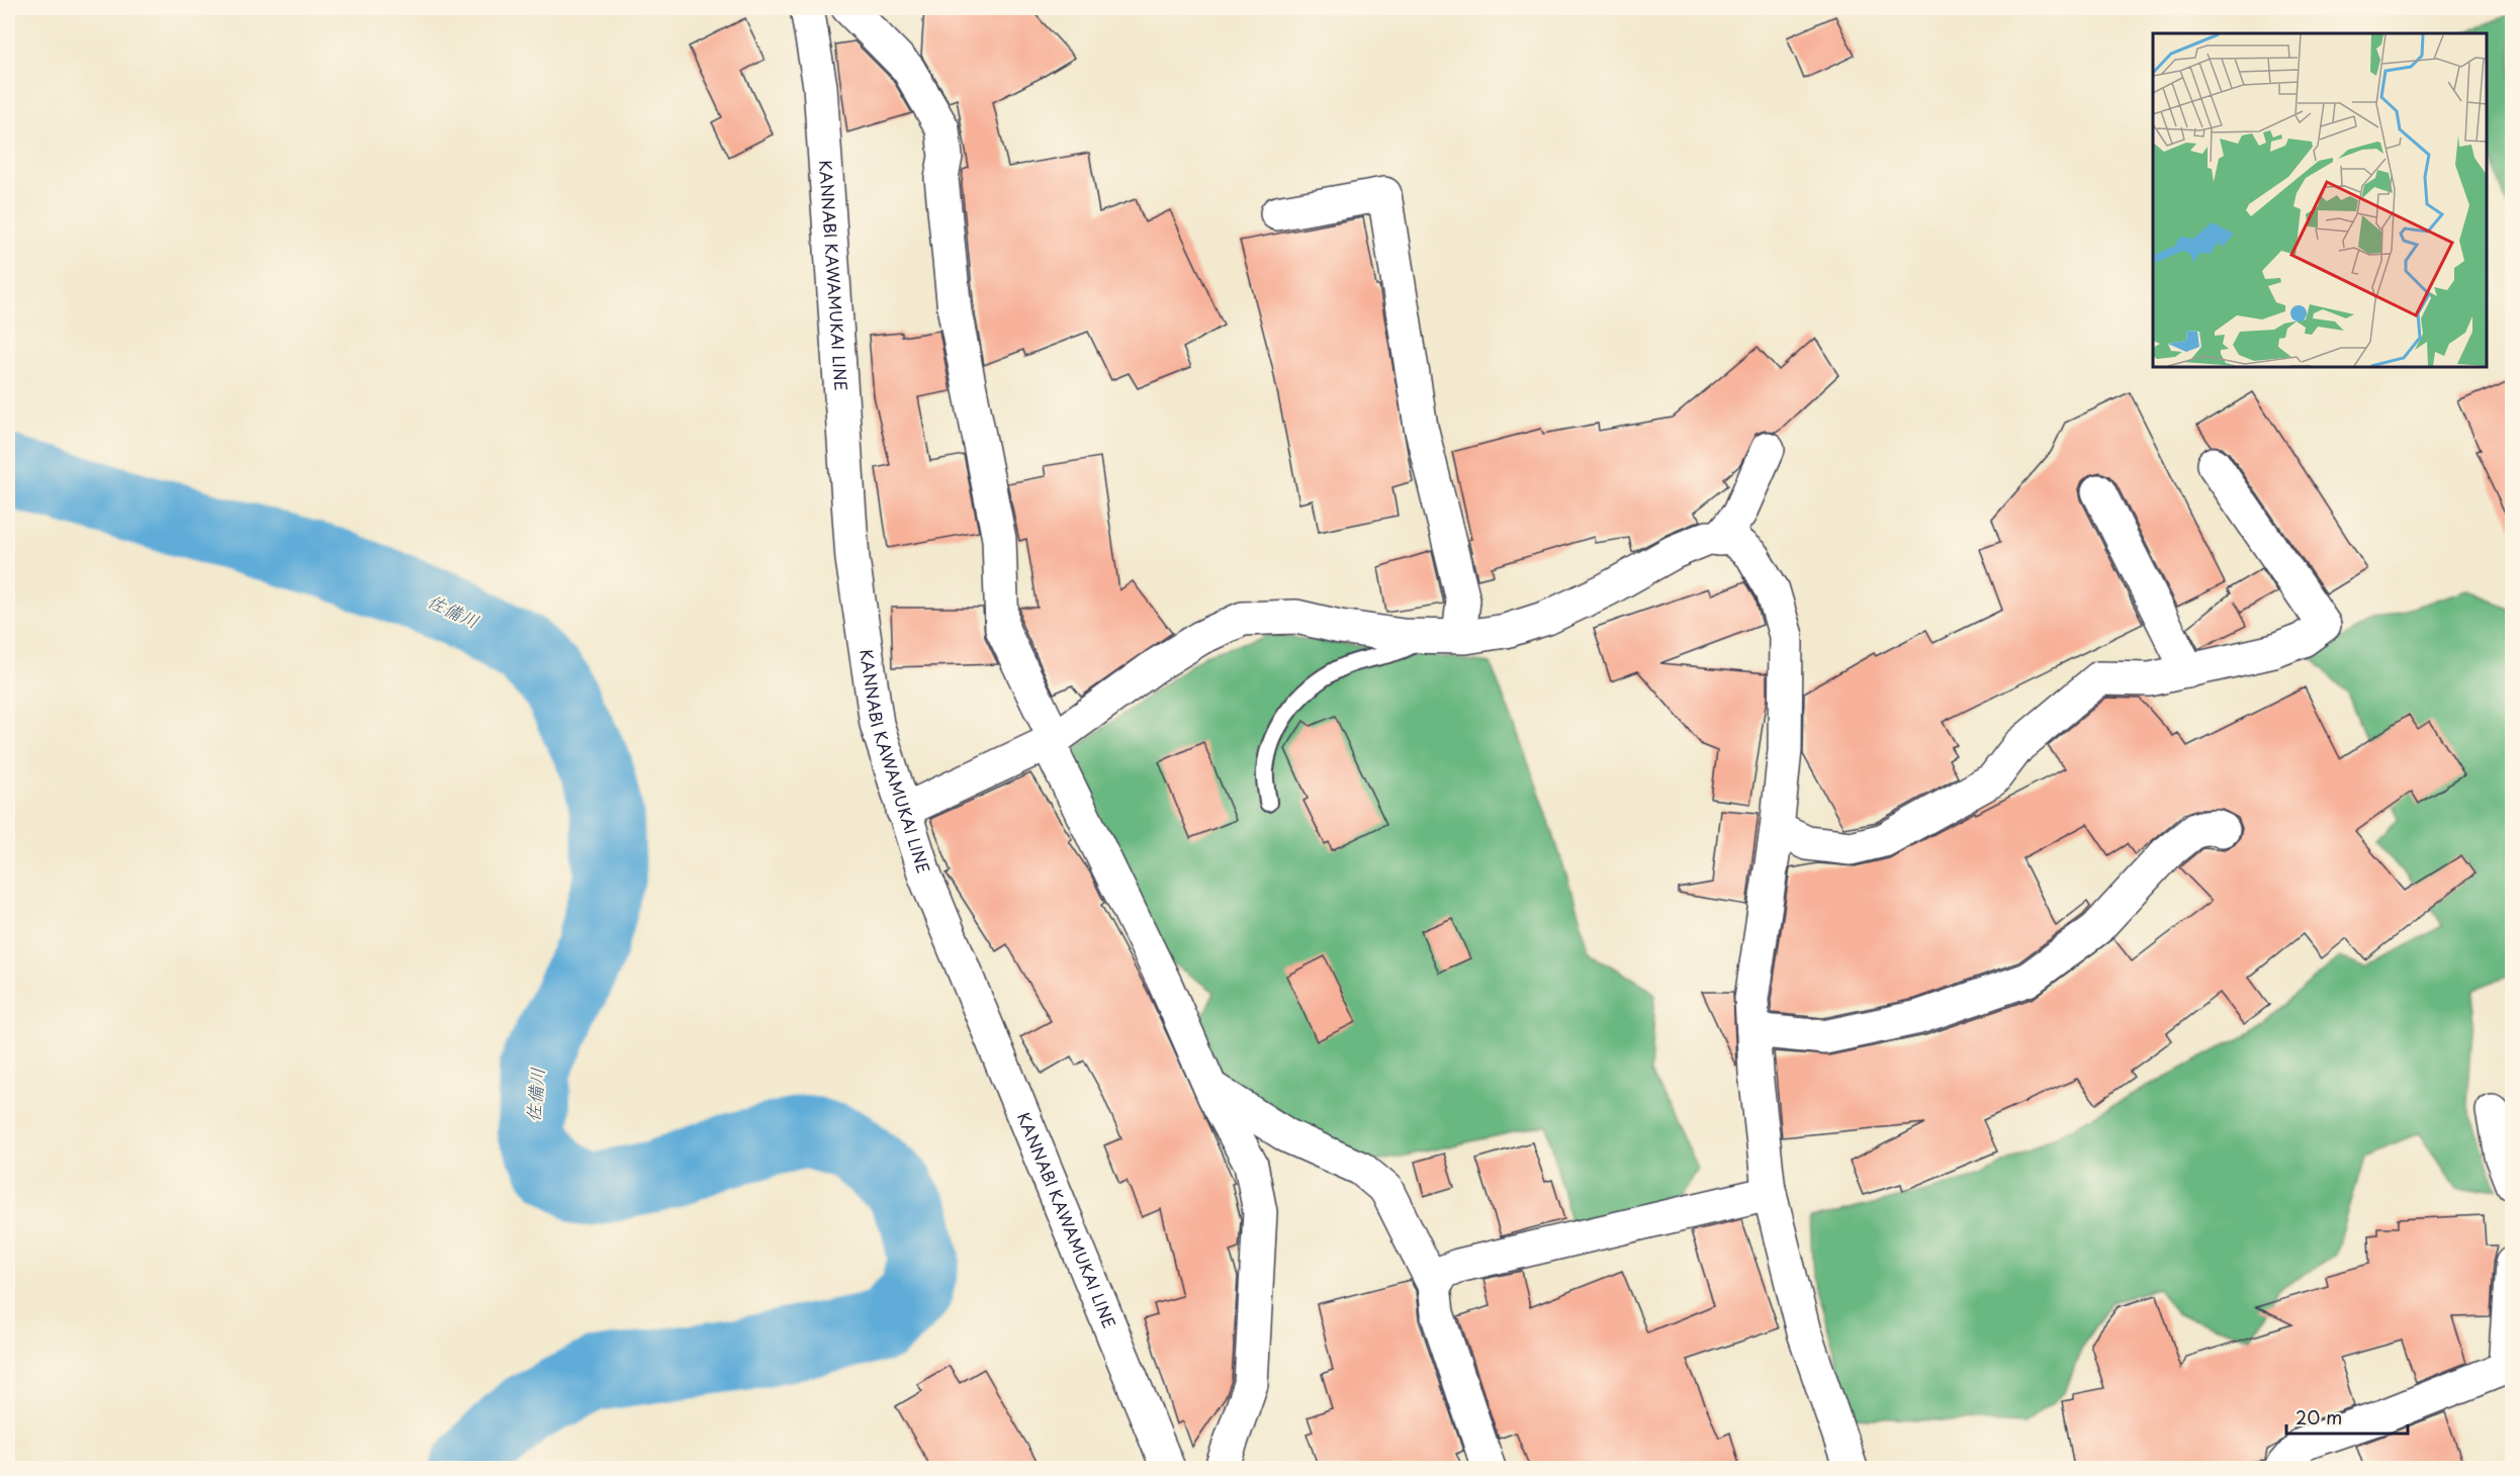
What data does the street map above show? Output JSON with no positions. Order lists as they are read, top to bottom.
{
  "streets": {
    "street": ["KANNABI KAWAMUKAI LINE"]
  },
  "water": ["佐備川"],
  "scale_bar": "20 m"
}
